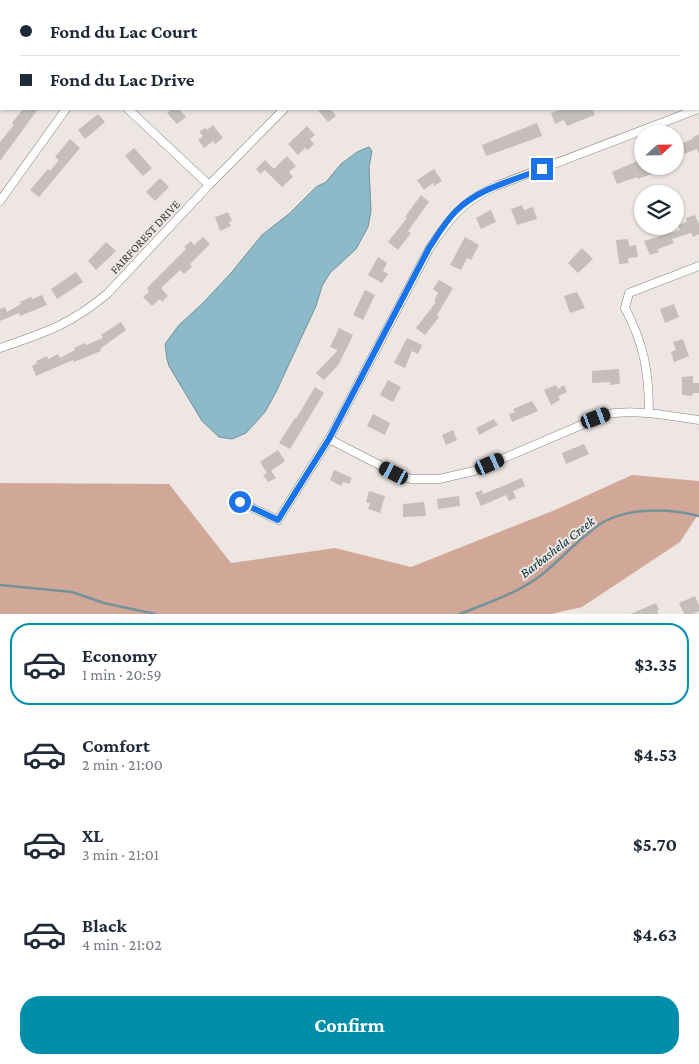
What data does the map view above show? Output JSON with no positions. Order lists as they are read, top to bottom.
{
  "streets": {
    "street": ["FAIRFOREST DRIVE"]
  },
  "water": ["Barbashela Creek"],
  "north": "right",
  "page": {
    "banner": ["Fond du Lac Court", "Fond du Lac Drive"],
    "list": [
      {
        "name": "Economy",
        "note": "1 min · 20:59",
        "value": "$3.35"
      },
      {
        "name": "Comfort",
        "note": "2 min · 21:00",
        "value": "$4.53"
      },
      {
        "name": "XL",
        "note": "3 min · 21:01",
        "value": "$5.70"
      },
      {
        "name": "Black",
        "note": "4 min · 21:02",
        "value": "$4.63"
      }
    ],
    "buttons": "Confirm"
  }
}
